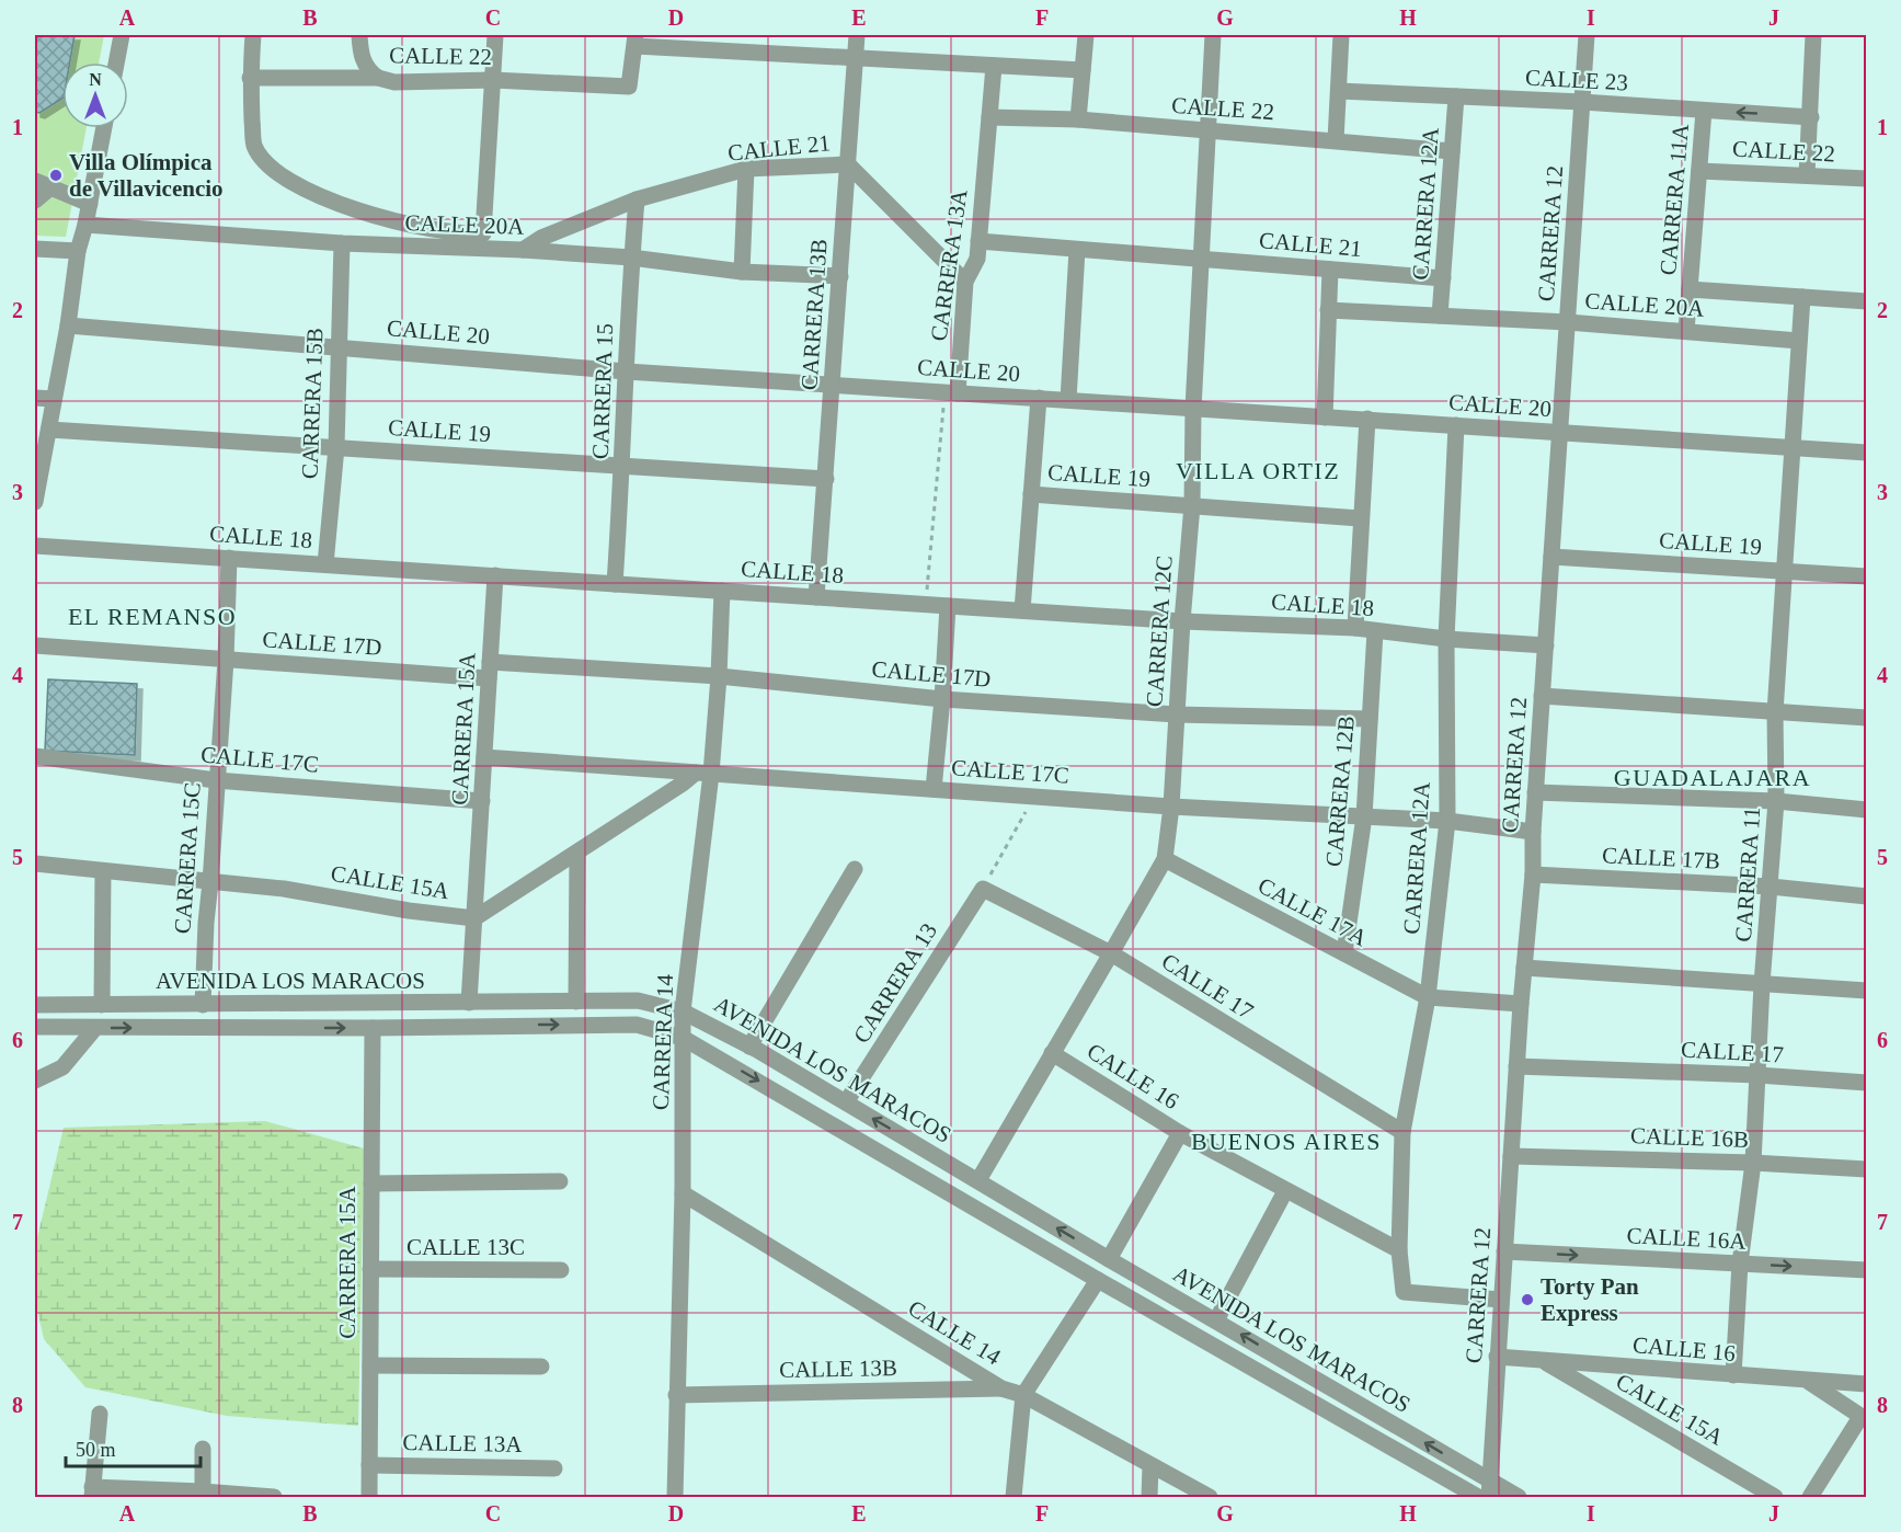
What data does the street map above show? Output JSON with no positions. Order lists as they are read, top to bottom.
{
  "streets": {
    "street": [
      "CALLE 22",
      "CALLE 23",
      "CALLE 21",
      "CARRERA 11A",
      "CARRERA 12A",
      "CALLE 20A",
      "CARRERA 12",
      "CARRERA 13A",
      "CARRERA 13B",
      "CALLE 20",
      "CARRERA 15",
      "CARRERA 15B",
      "CALLE 19",
      "CALLE 18",
      "CARRERA 12C",
      "CALLE 17D",
      "CARRERA 15A",
      "CALLE 17C",
      "CARRERA 12B",
      "CARRERA 15C",
      "CALLE 17B",
      "CARRERA 11",
      "CALLE 15A",
      "CALLE 17A",
      "AVENIDA LOS MARACOS",
      "CARRERA 13",
      "CALLE 17",
      "CARRERA 14",
      "CALLE 16",
      "CALLE 16B",
      "CALLE 16A",
      "CALLE 13C",
      "CALLE 14",
      "CALLE 13B",
      "CALLE 13A"
    ]
  },
  "crossings": [
    ["CALLE 22", "CARRERA 11A"],
    ["CALLE 22", "CARRERA 12A"],
    ["CALLE 22", "CARRERA 13A"],
    ["CALLE 22", "CARRERA 12C"],
    ["CALLE 23", "CARRERA 11A"],
    ["CALLE 23", "CARRERA 12A"],
    ["CALLE 23", "CARRERA 12"],
    ["CALLE 21", "CARRERA 12A"],
    ["CALLE 21", "CALLE 20A"],
    ["CALLE 21", "CARRERA 13A"],
    ["CALLE 21", "CARRERA 13B"],
    ["CALLE 21", "CARRERA 15"],
    ["CALLE 21", "CARRERA 12C"],
    ["CARRERA 11A", "CALLE 20A"],
    ["CARRERA 12A", "CALLE 20A"],
    ["CARRERA 12A", "CARRERA 12"],
    ["CARRERA 12A", "CALLE 20"],
    ["CARRERA 12A", "CALLE 18"],
    ["CARRERA 12A", "CALLE 17C"],
    ["CARRERA 12A", "CALLE 17A"],
    ["CARRERA 12A", "CALLE 17"],
    ["CARRERA 12A", "CALLE 16"],
    ["CALLE 20A", "CARRERA 12"],
    ["CALLE 20A", "CARRERA 13B"],
    ["CALLE 20A", "CARRERA 15"],
    ["CALLE 20A", "CARRERA 15B"],
    ["CALLE 20A", "CARRERA 11"],
    ["CARRERA 12", "CALLE 20"],
    ["CARRERA 12", "CALLE 19"],
    ["CARRERA 12", "CALLE 18"],
    ["CARRERA 12", "CALLE 17C"],
    ["CARRERA 12", "CALLE 17B"],
    ["CARRERA 12", "CALLE 17A"],
    ["CARRERA 12", "AVENIDA LOS MARACOS"],
    ["CARRERA 12", "CALLE 17"],
    ["CARRERA 12", "CALLE 16"],
    ["CARRERA 12", "CALLE 16B"],
    ["CARRERA 12", "CALLE 16A"],
    ["CARRERA 13A", "CALLE 20"],
    ["CARRERA 13B", "CALLE 20"],
    ["CARRERA 13B", "CALLE 19"],
    ["CARRERA 13B", "CALLE 18"],
    ["CALLE 20", "CARRERA 15"],
    ["CALLE 20", "CARRERA 15B"],
    ["CALLE 20", "CARRERA 12C"],
    ["CALLE 20", "CARRERA 11"],
    ["CARRERA 15", "CALLE 19"],
    ["CARRERA 15", "CALLE 18"],
    ["CARRERA 15B", "CALLE 19"],
    ["CARRERA 15B", "CALLE 18"],
    ["CALLE 19", "CARRERA 12C"],
    ["CALLE 19", "CARRERA 11"],
    ["CALLE 18", "CARRERA 12C"],
    ["CALLE 18", "CARRERA 15A"],
    ["CALLE 18", "CARRERA 12B"],
    ["CALLE 18", "CARRERA 15C"],
    ["CALLE 18", "CARRERA 14"],
    ["CARRERA 12C", "CALLE 17D"],
    ["CARRERA 12C", "CALLE 17C"],
    ["CARRERA 12C", "CALLE 17A"],
    ["CARRERA 12C", "AVENIDA LOS MARACOS"],
    ["CARRERA 12C", "CALLE 17"],
    ["CARRERA 12C", "CALLE 16"],
    ["CALLE 17D", "CARRERA 15A"],
    ["CALLE 17D", "CARRERA 12B"],
    ["CALLE 17D", "CARRERA 15C"],
    ["CALLE 17D", "CARRERA 14"],
    ["CARRERA 15A", "CALLE 17C"],
    ["CARRERA 15A", "CALLE 15A"],
    ["CARRERA 15A", "AVENIDA LOS MARACOS"],
    ["CARRERA 15A", "CALLE 13C"],
    ["CARRERA 15A", "CALLE 13A"],
    ["CALLE 17C", "CARRERA 12B"],
    ["CALLE 17C", "CARRERA 15C"],
    ["CALLE 17C", "CALLE 15A"],
    ["CALLE 17C", "CARRERA 14"],
    ["CARRERA 12B", "CALLE 17A"],
    ["CARRERA 15C", "CALLE 15A"],
    ["CARRERA 15C", "AVENIDA LOS MARACOS"],
    ["CALLE 17B", "CARRERA 11"],
    ["CARRERA 11", "CALLE 17"],
    ["CARRERA 11", "CALLE 16"],
    ["CARRERA 11", "CALLE 16B"],
    ["CARRERA 11", "CALLE 16A"],
    ["CALLE 15A", "CARRERA 14"],
    ["CALLE 15A", "CALLE 16"],
    ["AVENIDA LOS MARACOS", "CARRERA 13"],
    ["AVENIDA LOS MARACOS", "CARRERA 14"],
    ["CARRERA 13", "CALLE 17"],
    ["CARRERA 14", "CALLE 14"],
    ["CARRERA 14", "CALLE 13B"],
    ["CALLE 14", "CALLE 13B"]
  ],
  "one_way": ["CALLE 16A"],
  "districts": [
    "VILLA ORTIZ",
    "EL REMANSO",
    "GUADALAJARA",
    "BUENOS AIRES"
  ],
  "places": ["Villa Olímpica de Villavicencio", "Torty Pan Express"],
  "scale_bar": "50 m",
  "north": "top",
  "grid": {
    "columns": [
      "A",
      "B",
      "C",
      "D",
      "E",
      "F",
      "G",
      "H",
      "I",
      "J"
    ],
    "rows": [
      "1",
      "2",
      "3",
      "4",
      "5",
      "6",
      "7",
      "8"
    ]
  }
}
